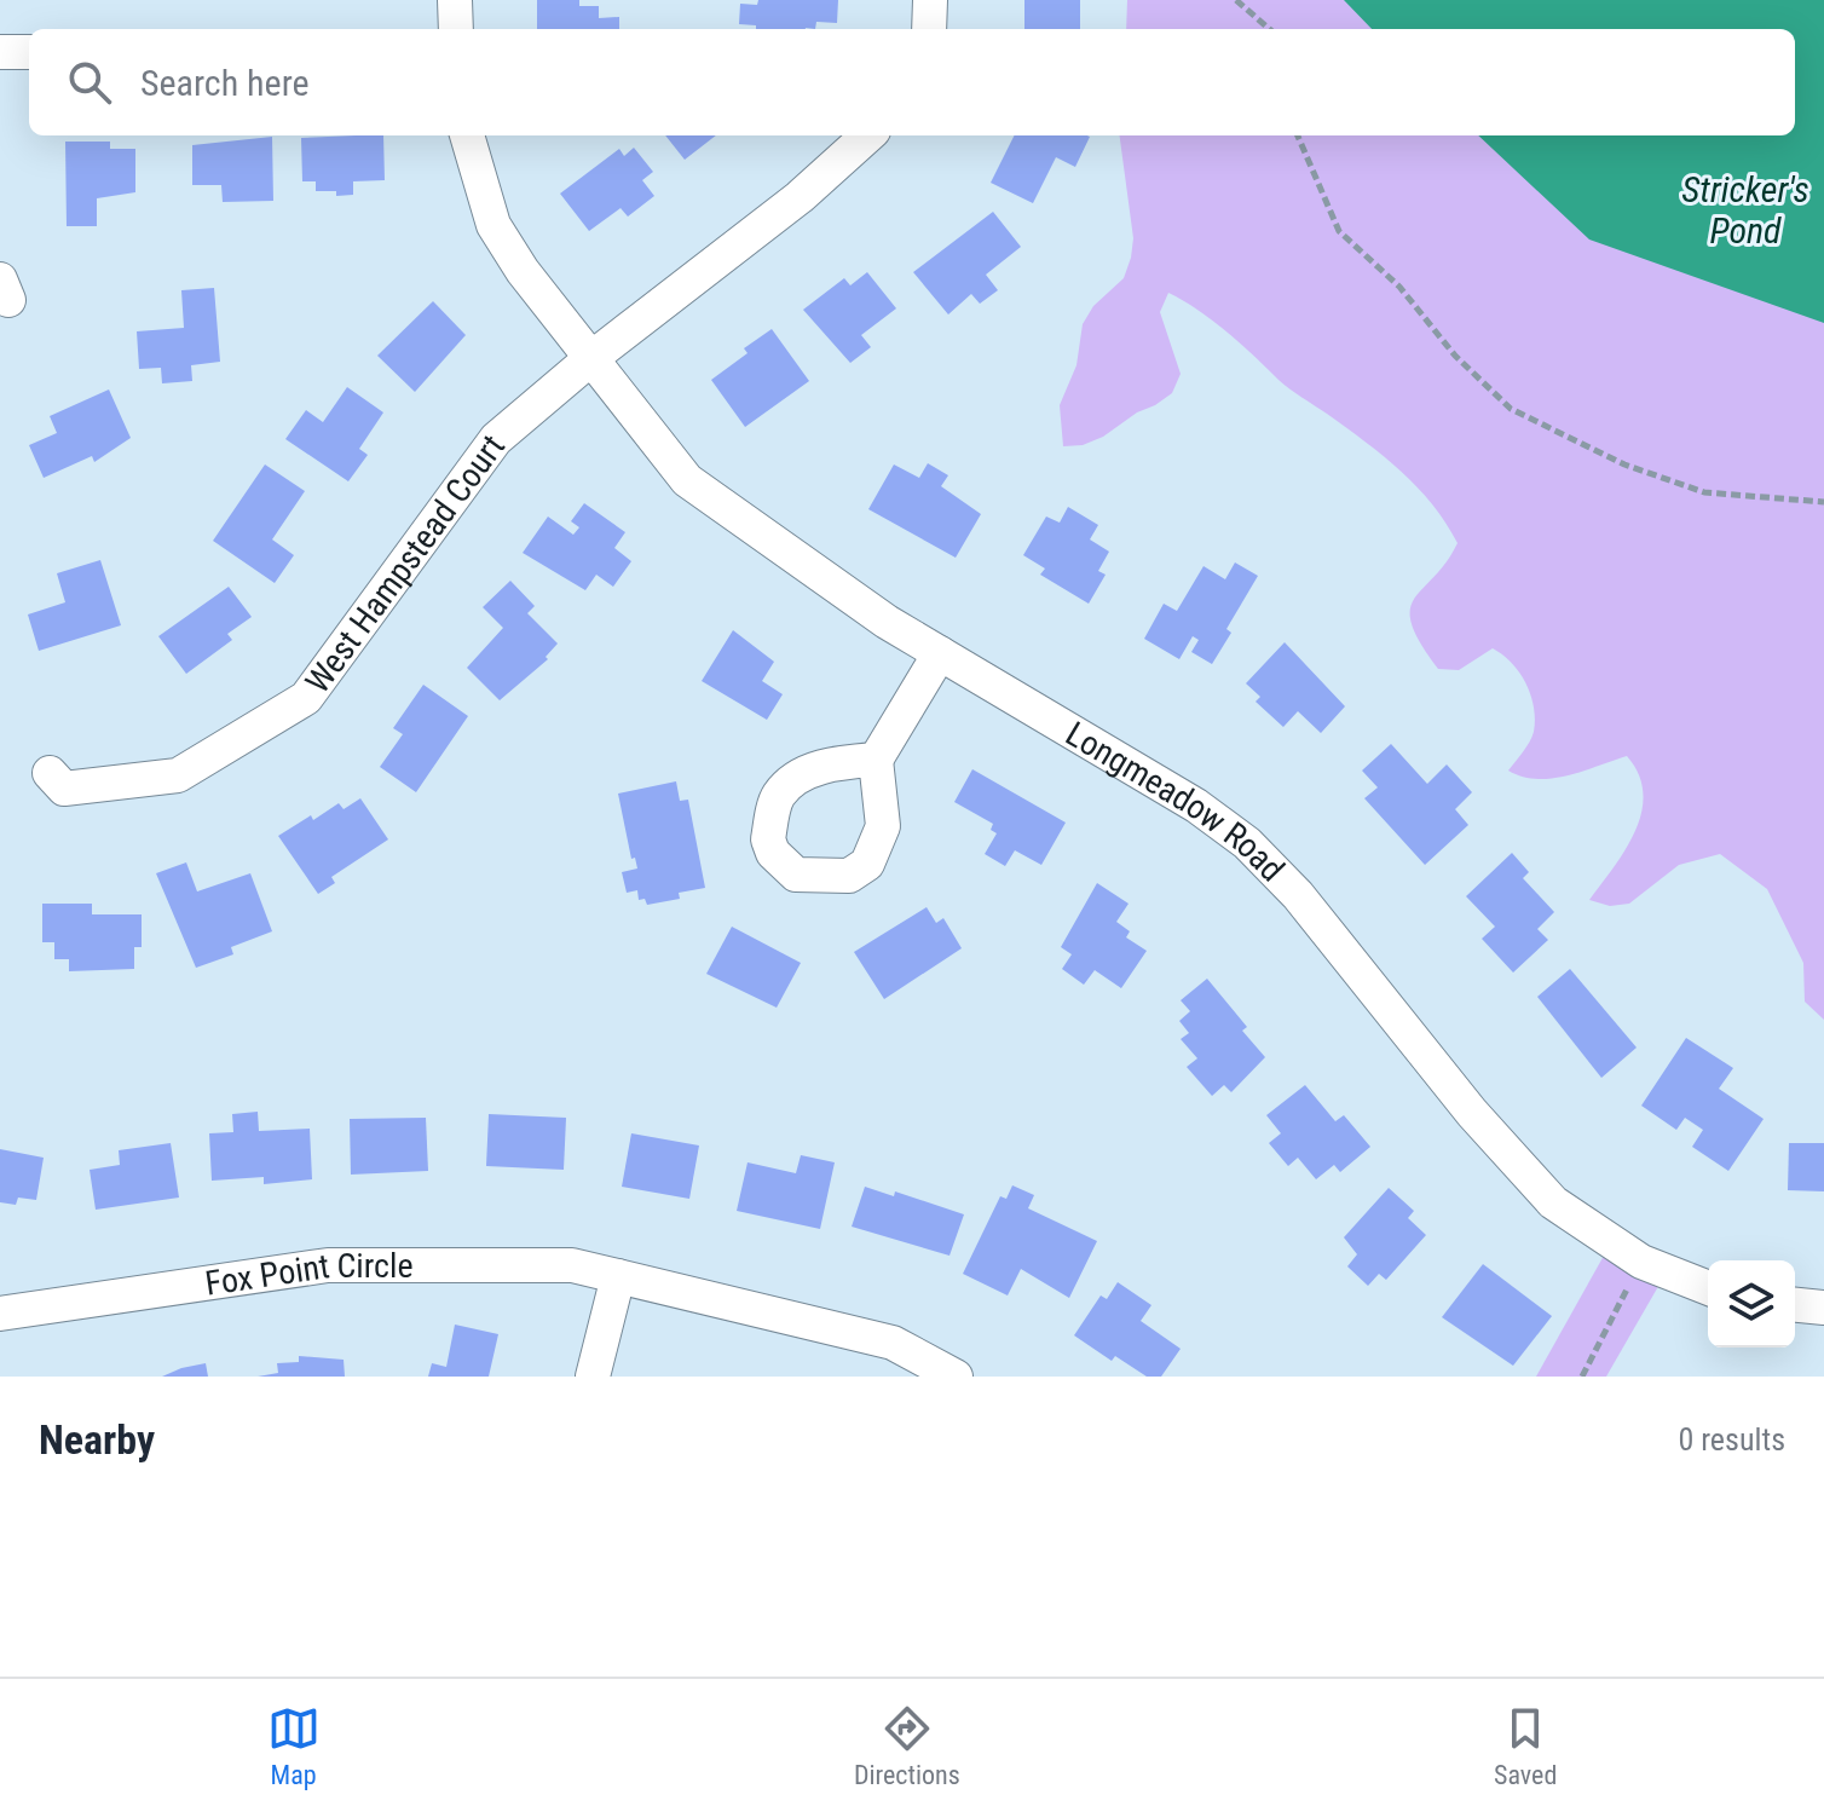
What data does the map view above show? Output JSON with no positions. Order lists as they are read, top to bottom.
{
  "streets": {
    "street": ["West Hampstead Court", "Longmeadow Road", "Fox Point Circle"]
  },
  "crossings": [
    ["West Hampstead Court", "Longmeadow Road"]
  ],
  "water": ["Stricker's Pond"],
  "page": {
    "search": "Search here",
    "heading": ["Nearby", "0 results"],
    "nav": ["Map", "Directions", "Saved"]
  }
}
